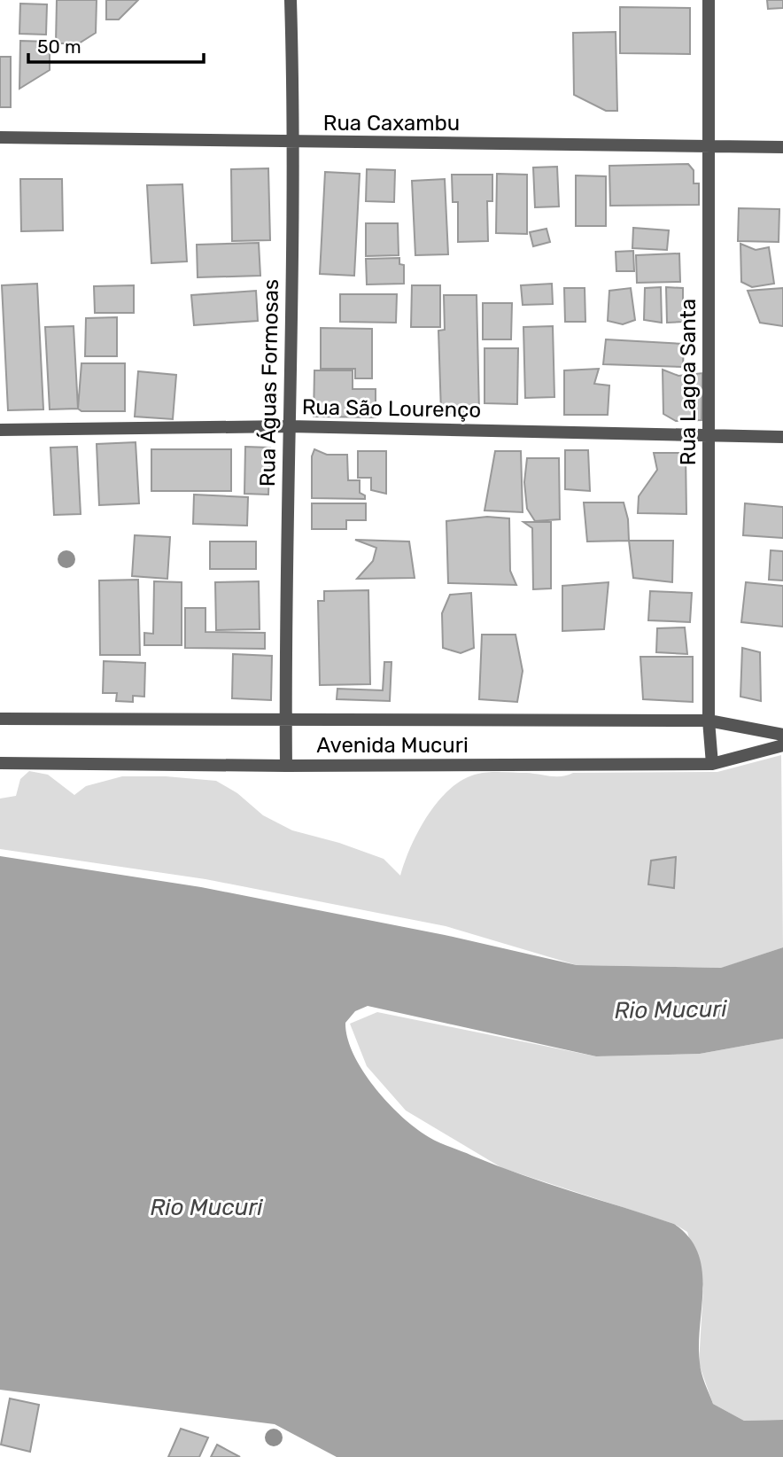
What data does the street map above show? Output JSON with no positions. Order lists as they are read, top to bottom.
{
  "streets": {
    "street": [
      "Rua Caxambu",
      "Rua Lagoa Santa",
      "Rua Águas Formosas",
      "Rua São Lourenço",
      "Avenida Mucuri"
    ]
  },
  "crossings": [
    ["Rua Caxambu", "Rua Lagoa Santa"],
    ["Rua Caxambu", "Rua Águas Formosas"],
    ["Rua Lagoa Santa", "Rua São Lourenço"],
    ["Rua Lagoa Santa", "Avenida Mucuri"],
    ["Rua Águas Formosas", "Rua São Lourenço"],
    ["Rua Águas Formosas", "Avenida Mucuri"]
  ],
  "water": ["Rio Mucuri"],
  "scale_bar": "50 m"
}
